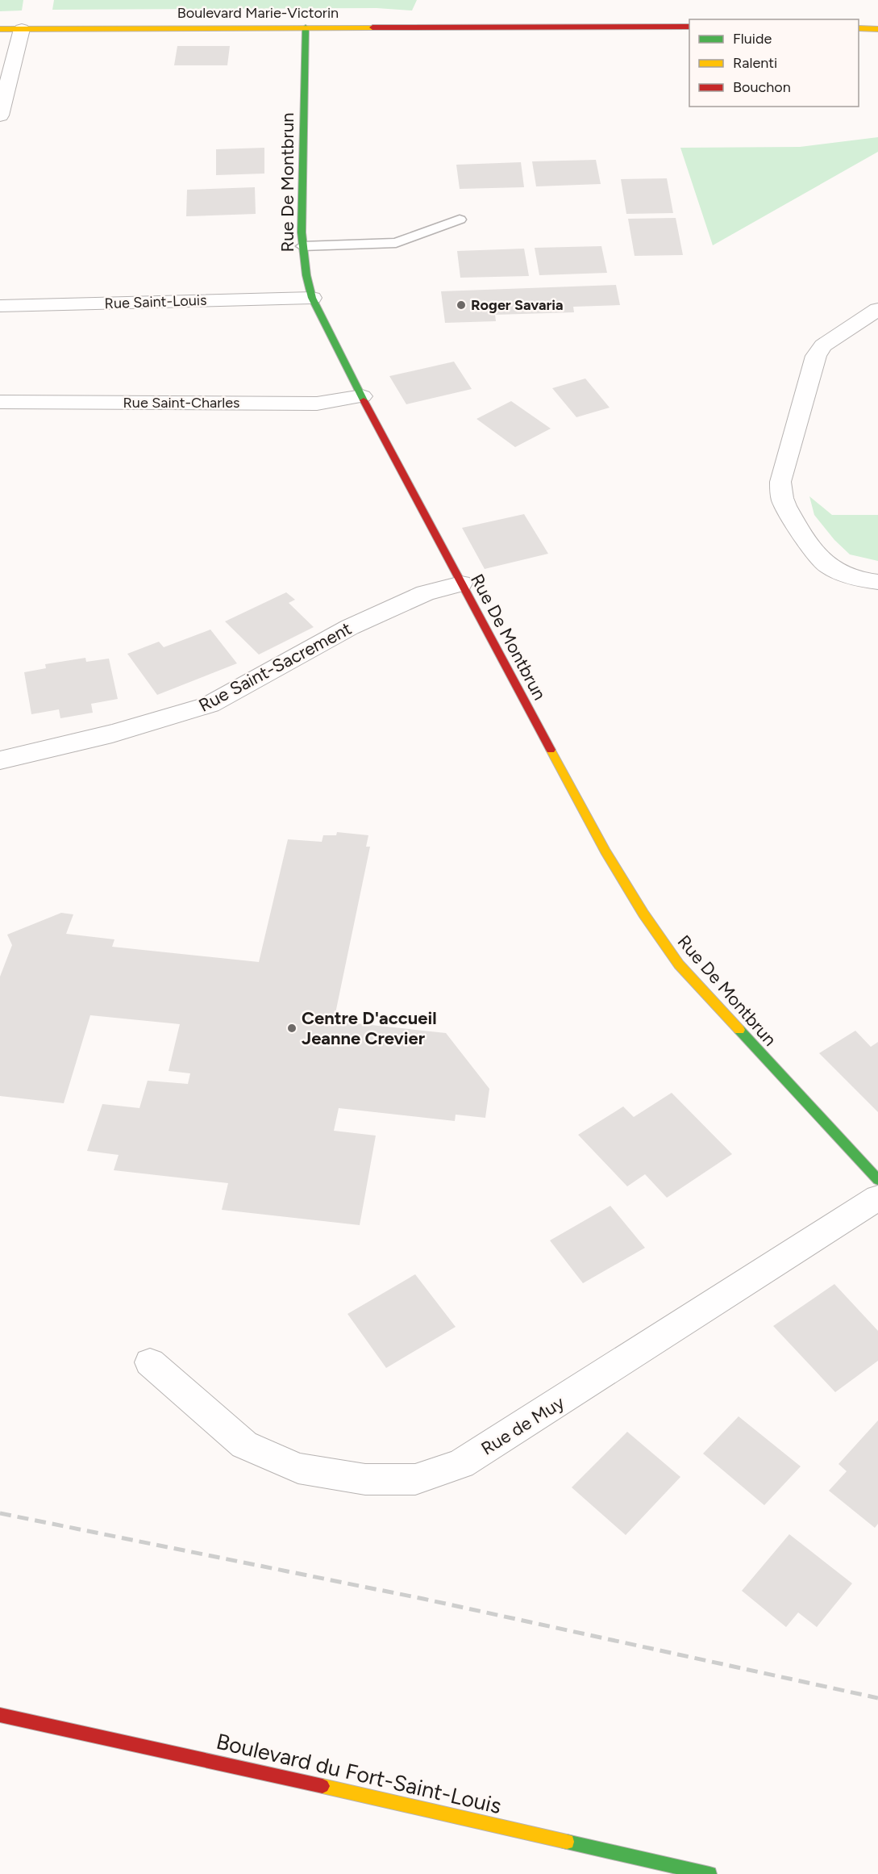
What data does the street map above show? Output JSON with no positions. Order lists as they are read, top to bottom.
{
  "streets": {
    "street": [
      "Boulevard Marie-Victorin",
      "Rue De Montbrun",
      "Rue Saint-Louis",
      "Rue Saint-Charles",
      "Rue Saint-Sacrement",
      "Rue de Muy",
      "Boulevard du Fort-Saint-Louis"
    ]
  },
  "crossings": [
    ["Boulevard Marie-Victorin", "Rue De Montbrun"],
    ["Rue De Montbrun", "Rue Saint-Louis"],
    ["Rue De Montbrun", "Rue Saint-Charles"],
    ["Rue De Montbrun", "Rue Saint-Sacrement"]
  ],
  "places": ["Roger Savaria", "Centre D'accueil Jeanne Crevier"],
  "legend": ["Fluide", "Ralenti", "Bouchon"]
}
